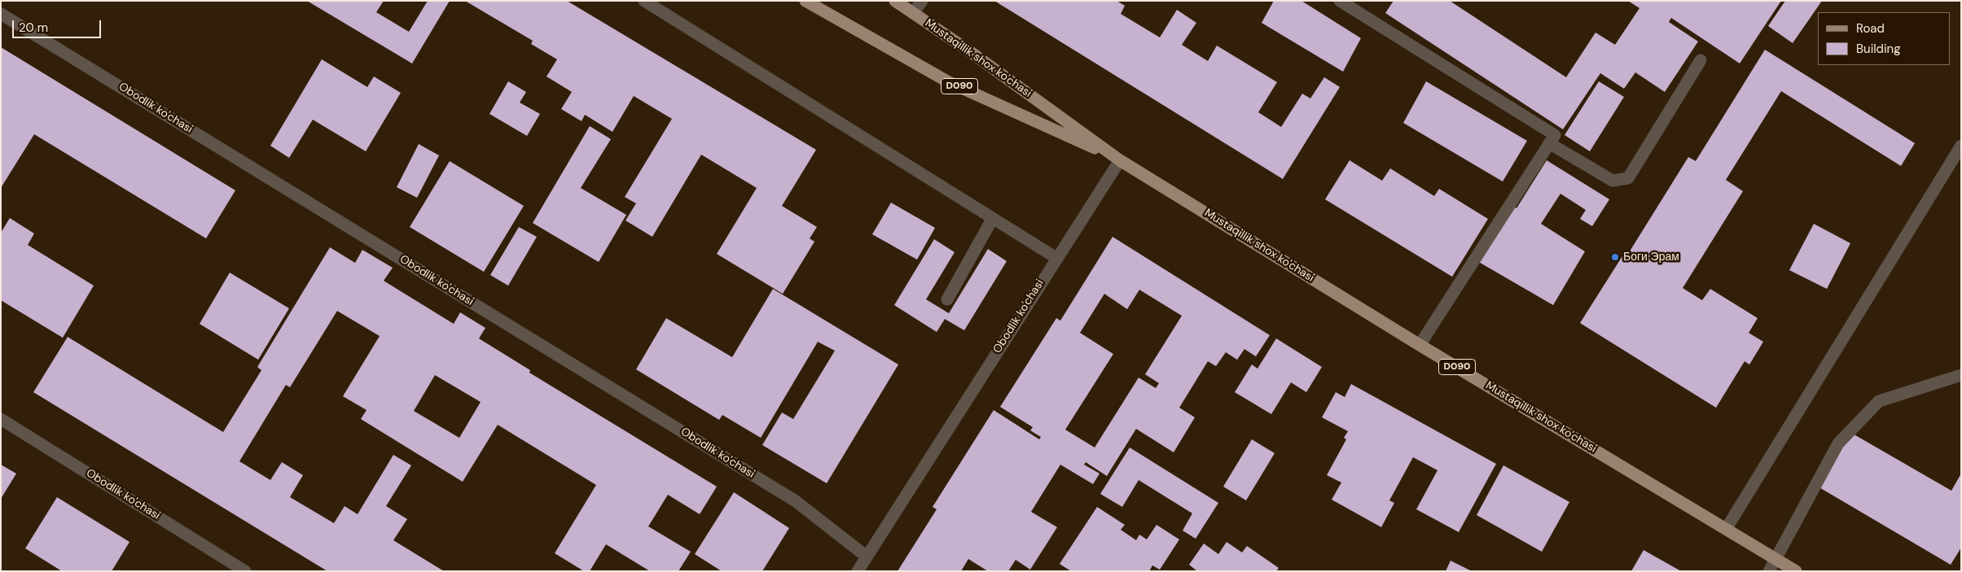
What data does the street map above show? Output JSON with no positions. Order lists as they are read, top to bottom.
{
  "streets": {
    "main road": ["Mustaqillik shox ko'chasi", "D090"],
    "street": ["Obodlik ko'chasi"]
  },
  "crossings": [
    ["Mustaqillik shox ko'chasi", "Obodlik ko'chasi"]
  ],
  "places": ["Боги Эрам"],
  "legend": ["Road", "Building"],
  "scale_bar": "20 m"
}
